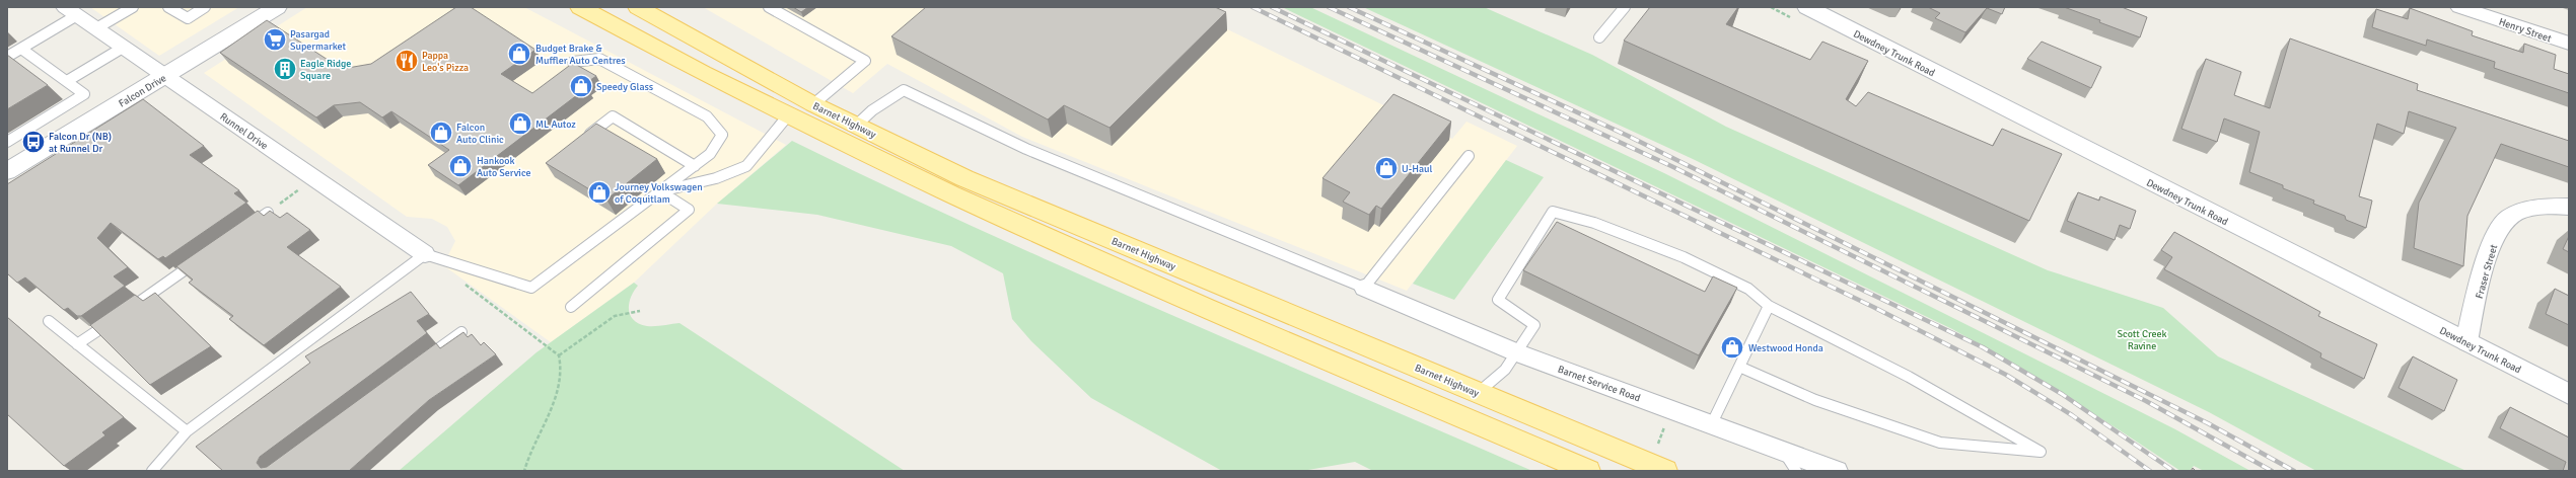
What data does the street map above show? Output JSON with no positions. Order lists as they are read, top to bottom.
{
  "streets": {
    "main road": ["Dewdney Trunk Road", "Falcon Drive", "Barnet Highway"],
    "street": [
      "Henry Street",
      "Runnel Drive",
      "Fraser Street",
      "Barnet Service Road"
    ]
  },
  "crossings": [
    ["Dewdney Trunk Road", "Fraser Street"],
    ["Falcon Drive", "Runnel Drive"]
  ],
  "parks": ["Scott Creek Ravine"],
  "places": {
    "supermarket": ["Pasargad Supermarket"],
    "shop": [
      "Budget Brake & Muffler Auto Centres",
      "Speedy Glass",
      "ML Autoz",
      "Falcon Auto Clinic",
      "Hankook Auto Service",
      "U-Haul",
      "Journey Volkswagen of Coquitlam",
      "Westwood Honda"
    ],
    "restaurant": ["Pappa Leo's Pizza"],
    "building": ["Eagle Ridge Square"],
    "bus stop": ["Falcon Dr (NB) at Runnel Dr"]
  }
}
